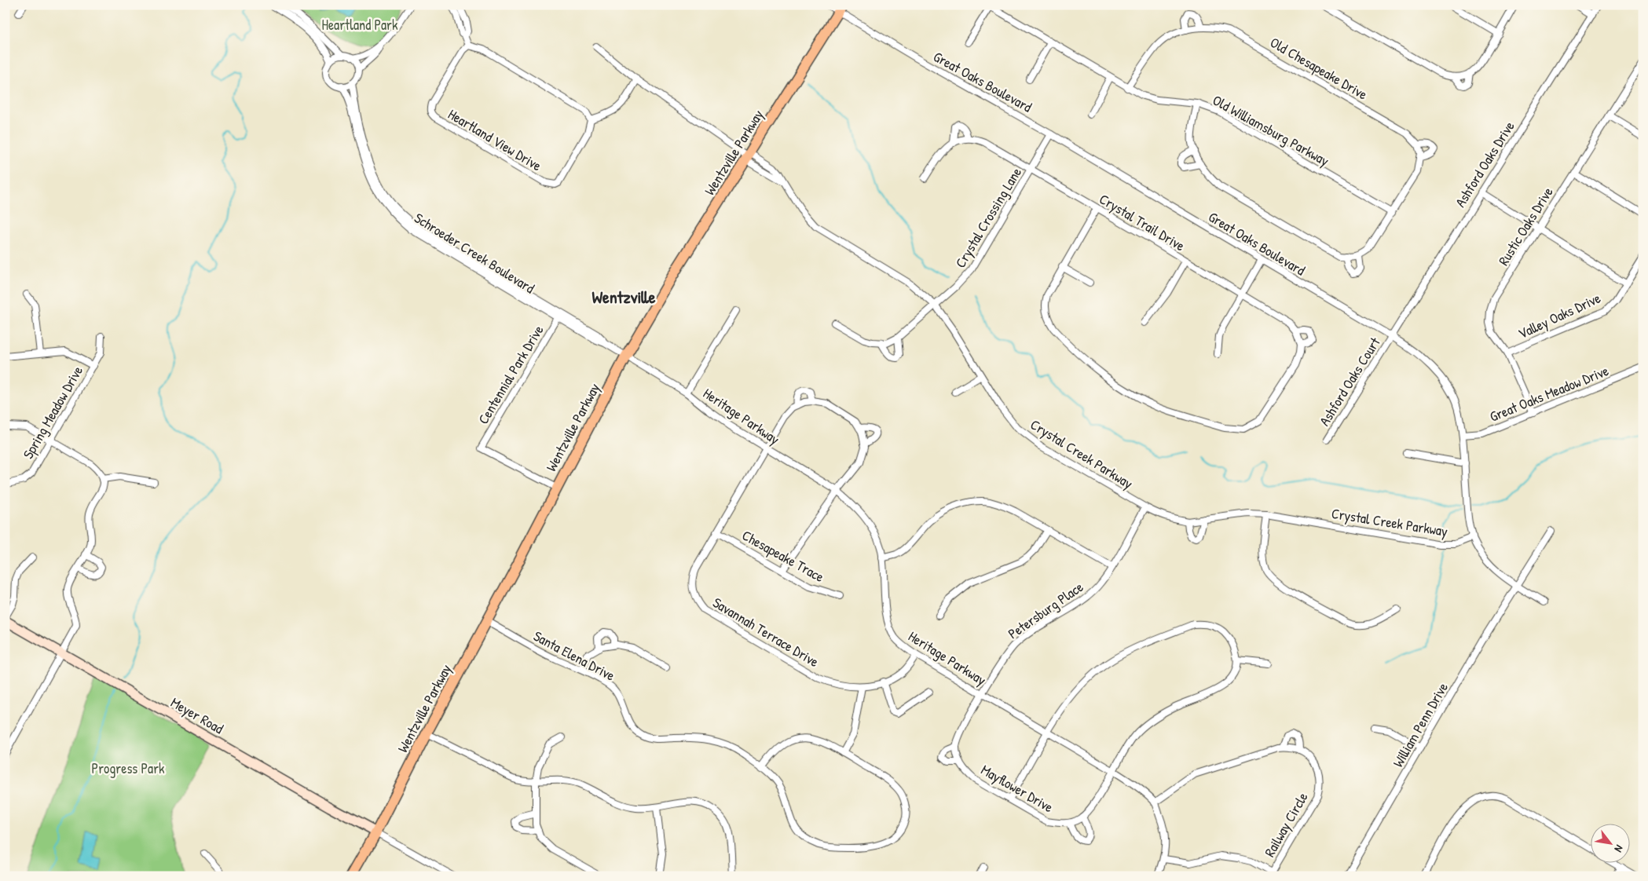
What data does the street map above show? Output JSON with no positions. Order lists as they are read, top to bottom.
{
  "streets": {
    "main road": ["Wentzville Parkway"],
    "street": [
      "Old Chesapeake Drive",
      "Great Oaks Boulevard",
      "Old Williamsburg Parkway",
      "Heartland View Drive",
      "Ashford Oaks Drive",
      "Crystal Crossing Lane",
      "Crystal Trail Drive",
      "Rustic Oaks Drive",
      "Schroeder Creek Boulevard",
      "Valley Oaks Drive",
      "Centennial Park Drive",
      "Ashford Oaks Court",
      "Great Oaks Meadow Drive",
      "Spring Meadow Drive",
      "Heritage Parkway",
      "Crystal Creek Parkway",
      "Chesapeake Trace",
      "Petersburg Place",
      "Savannah Terrace Drive",
      "Santa Elena Drive",
      "Meyer Road",
      "William Penn Drive",
      "Mayflower Drive",
      "Railway Circle"
    ]
  },
  "crossings": [
    ["Old Chesapeake Drive", "Old Williamsburg Parkway"],
    ["Great Oaks Boulevard", "Wentzville Parkway"],
    ["Great Oaks Boulevard", "Ashford Oaks Drive"],
    ["Great Oaks Boulevard", "Crystal Crossing Lane"],
    ["Great Oaks Boulevard", "Ashford Oaks Court"],
    ["Great Oaks Boulevard", "Great Oaks Meadow Drive"],
    ["Great Oaks Boulevard", "Crystal Creek Parkway"],
    ["Great Oaks Boulevard", "William Penn Drive"],
    ["Wentzville Parkway", "Schroeder Creek Boulevard"],
    ["Wentzville Parkway", "Centennial Park Drive"],
    ["Wentzville Parkway", "Heritage Parkway"],
    ["Wentzville Parkway", "Crystal Creek Parkway"],
    ["Wentzville Parkway", "Santa Elena Drive"],
    ["Wentzville Parkway", "Meyer Road"],
    ["Ashford Oaks Drive", "Ashford Oaks Court"],
    ["Crystal Crossing Lane", "Crystal Trail Drive"],
    ["Crystal Crossing Lane", "Crystal Creek Parkway"],
    ["Rustic Oaks Drive", "Valley Oaks Drive"],
    ["Rustic Oaks Drive", "Great Oaks Meadow Drive"],
    ["Schroeder Creek Boulevard", "Centennial Park Drive"],
    ["Schroeder Creek Boulevard", "Heritage Parkway"],
    ["Heritage Parkway", "Petersburg Place"],
    ["Heritage Parkway", "Savannah Terrace Drive"],
    ["Heritage Parkway", "Mayflower Drive"],
    ["Crystal Creek Parkway", "Petersburg Place"],
    ["Chesapeake Trace", "Savannah Terrace Drive"]
  ],
  "districts": ["Wentzville"],
  "parks": ["Heartland Park", "Progress Park"],
  "north": "bottom right"
}
